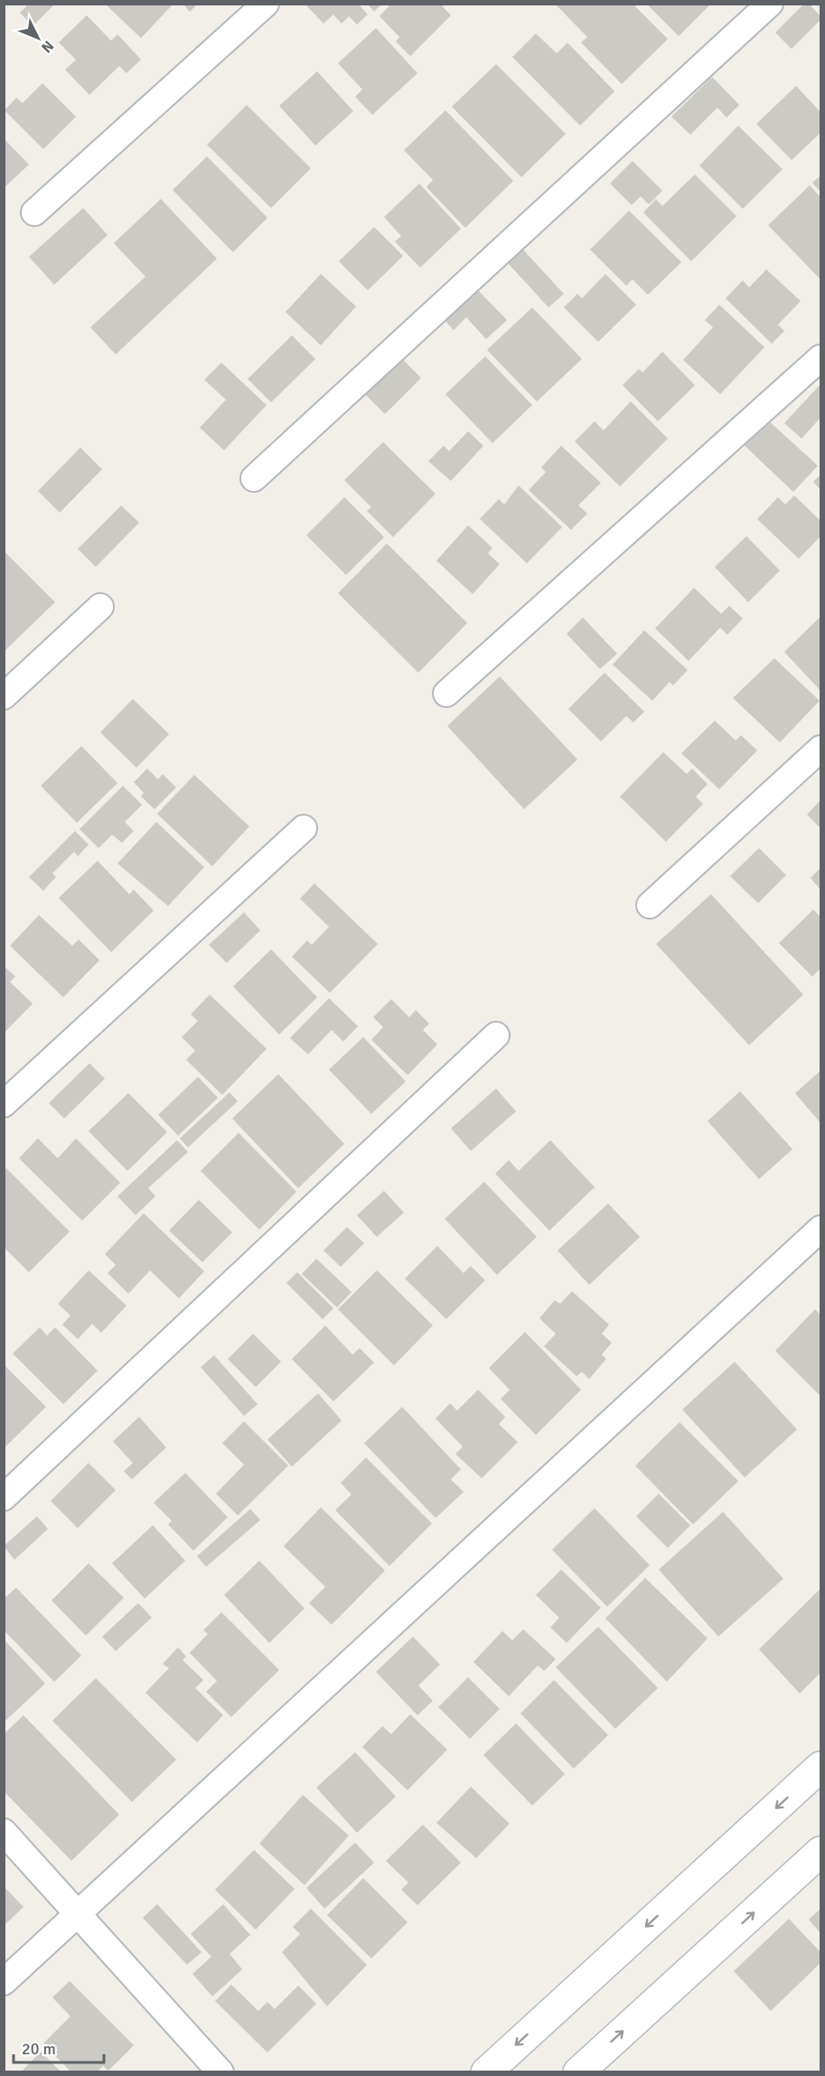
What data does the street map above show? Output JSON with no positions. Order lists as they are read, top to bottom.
{
  "scale_bar": "20 m",
  "north": "bottom right"
}
